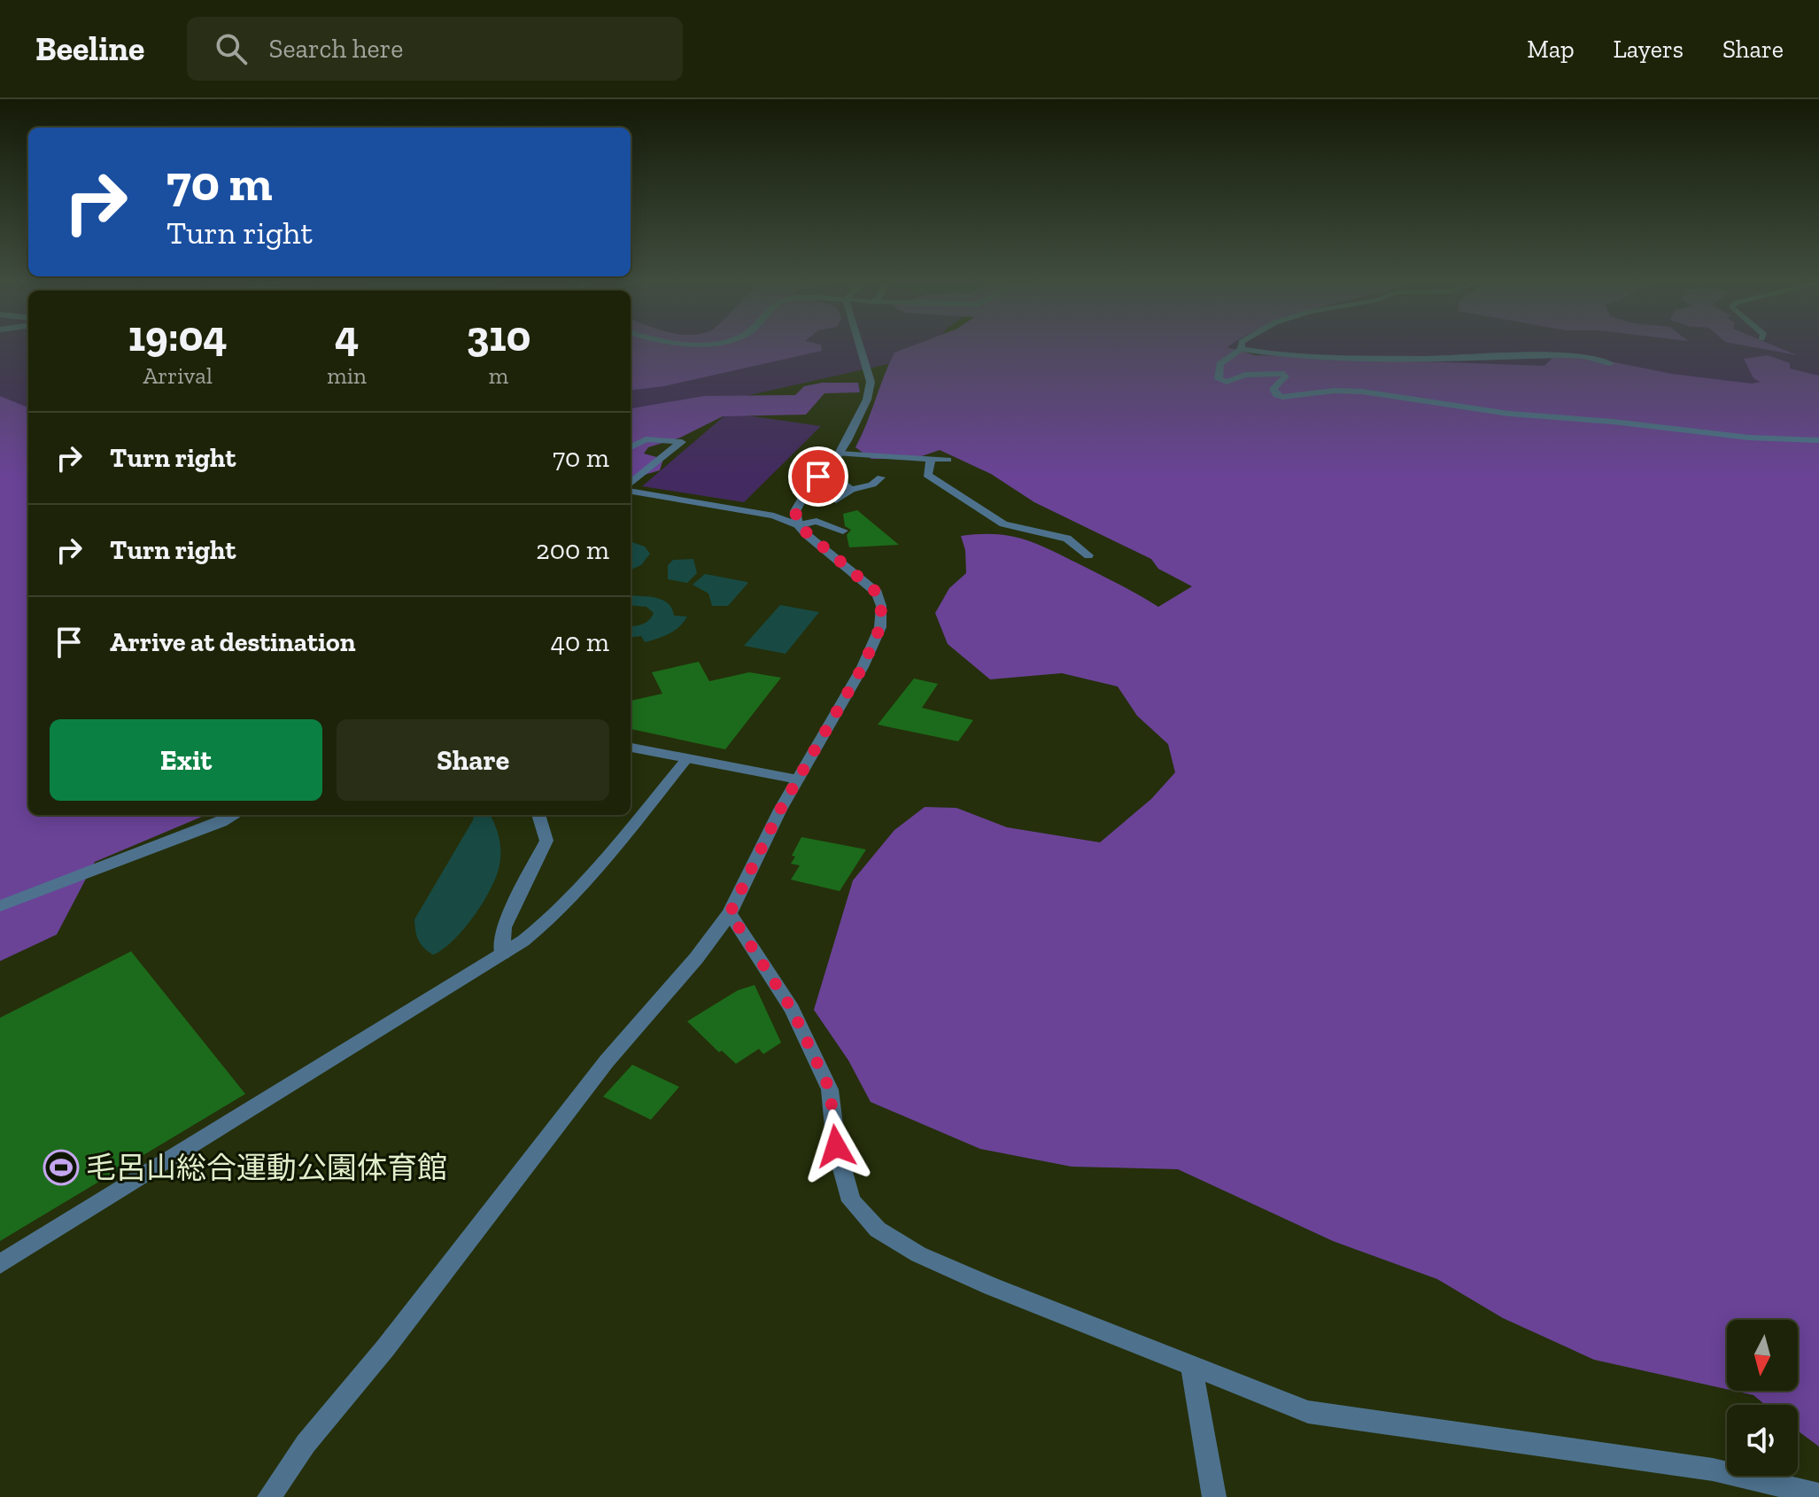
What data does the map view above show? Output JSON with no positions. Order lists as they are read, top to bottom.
{
  "places": {
    "sports": ["毛呂山総合運動公園体育館"]
  },
  "north": "bottom",
  "page": {
    "header": "Beeline",
    "search": "Search here",
    "nav": ["Map", "Layers", "Share"],
    "turn": ["70 m", "Turn right"],
    "eta": [
      "19:04",
      "Arrival",
      "4",
      "min",
      "310",
      "m"
    ],
    "list": [
      {
        "name": "Turn right",
        "value": "70 m"
      },
      {
        "name": "Turn right",
        "value": "200 m"
      },
      {
        "name": "Arrive at destination",
        "value": "40 m"
      }
    ],
    "buttons": ["Exit", "Share"]
  }
}
